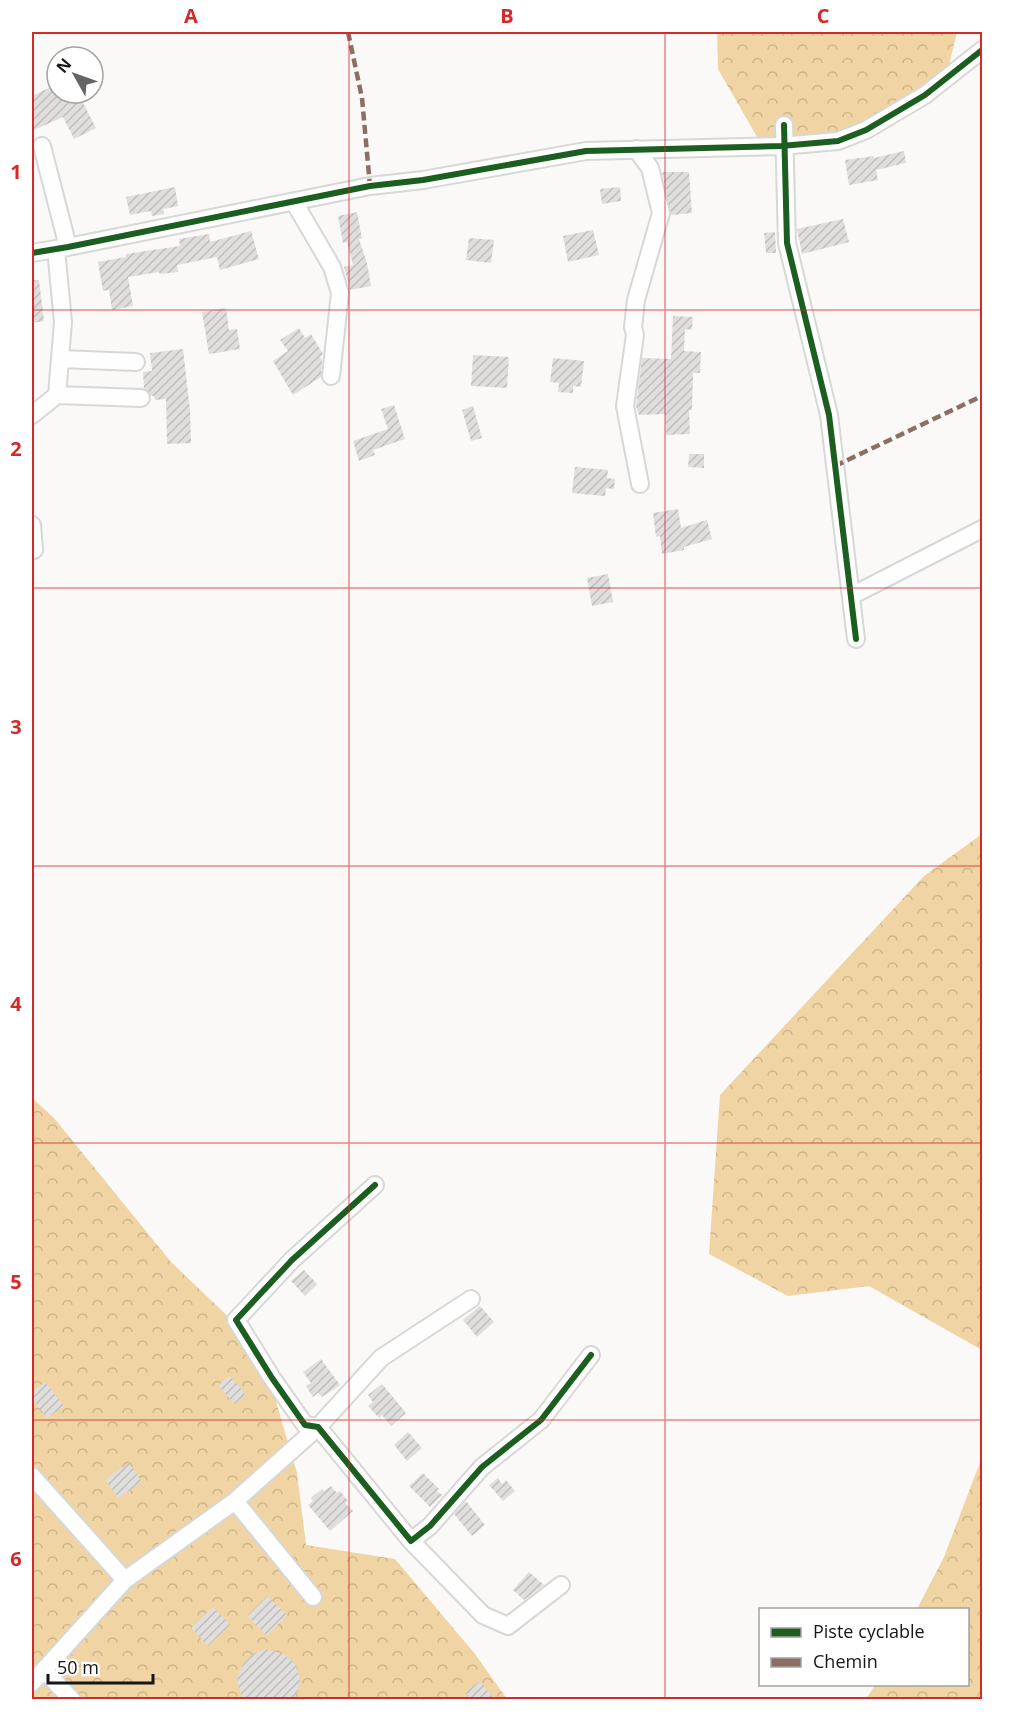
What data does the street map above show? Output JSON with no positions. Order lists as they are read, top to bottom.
{
  "legend": ["Piste cyclable", "Chemin"],
  "scale_bar": "50 m",
  "north": "top left",
  "grid": {
    "columns": ["A", "B", "C"],
    "rows": [
      "1",
      "2",
      "3",
      "4",
      "5",
      "6"
    ]
  }
}
